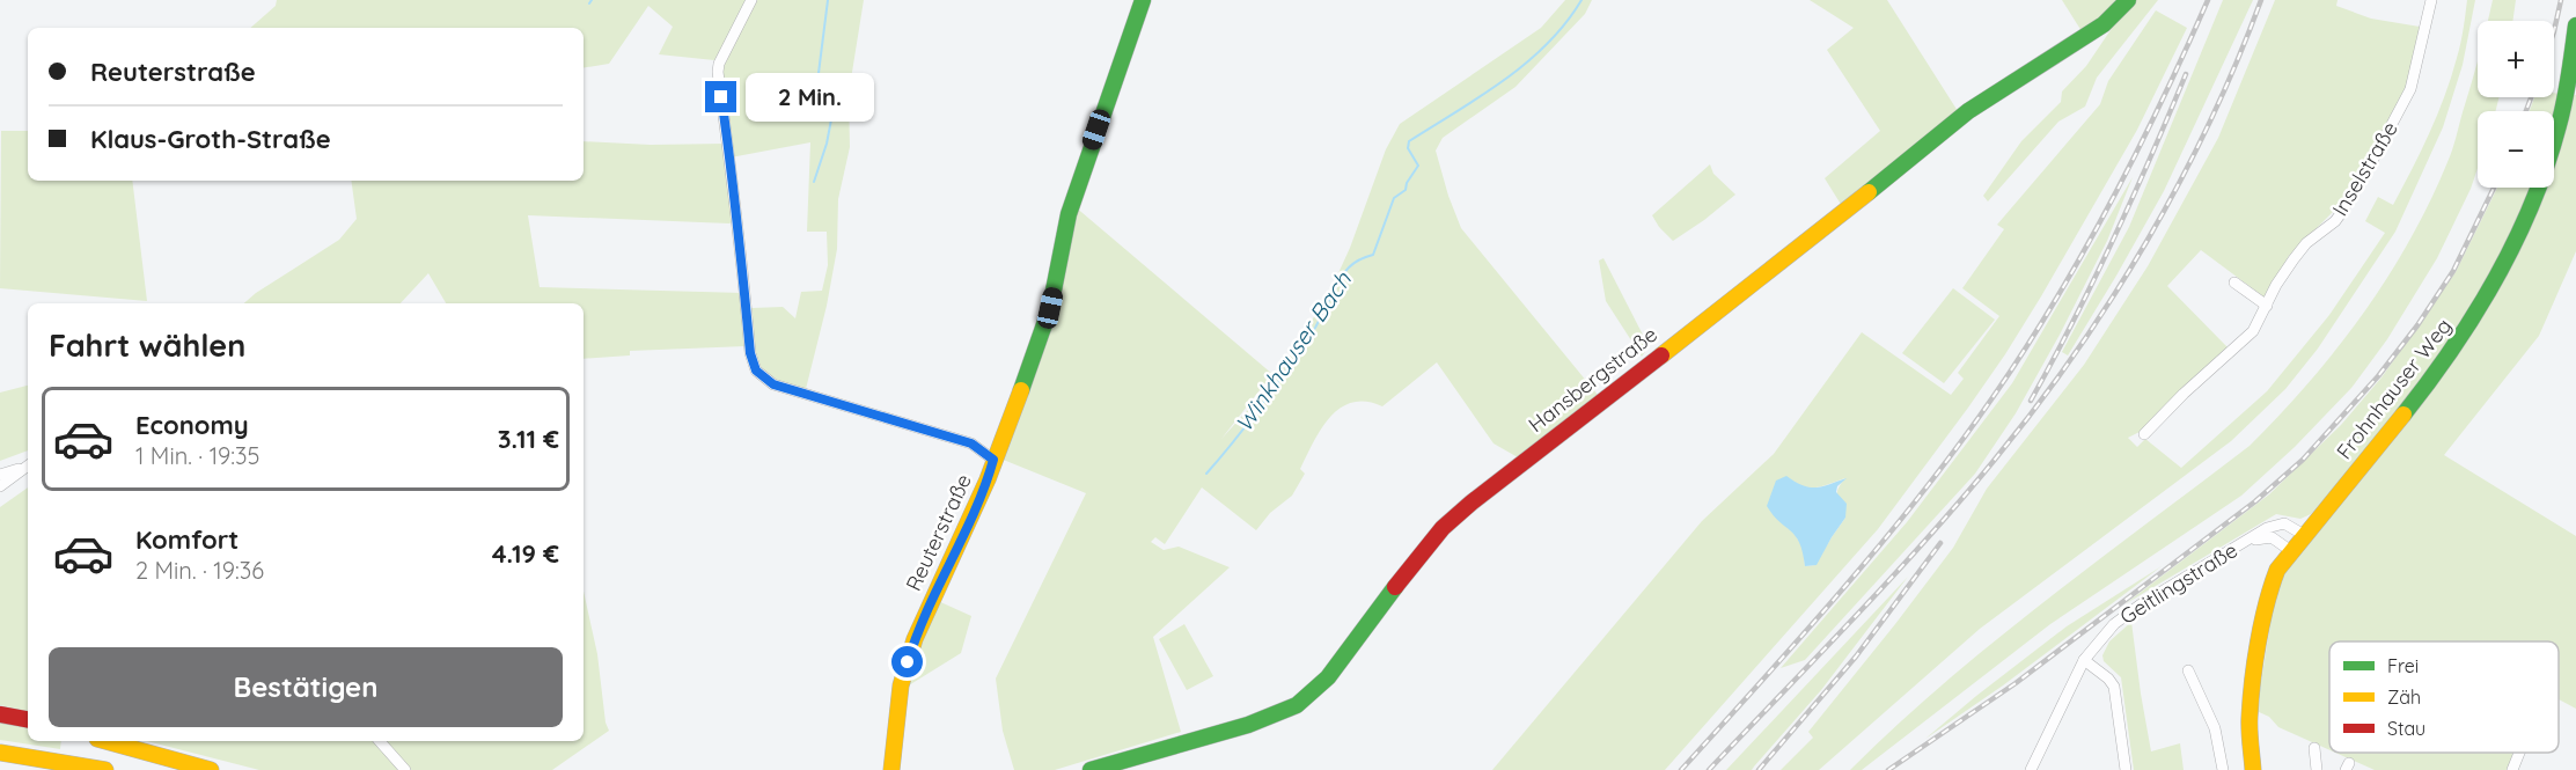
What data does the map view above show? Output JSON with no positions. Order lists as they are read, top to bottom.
{
  "streets": {
    "main road": ["Hansbergstraße", "Frohnhauser Weg", "Reuterstraße"],
    "street": ["Inselstraße", "Geitlingstraße"]
  },
  "crossings": [
    ["Frohnhauser Weg", "Geitlingstraße"]
  ],
  "water": ["Winkhauser Bach"],
  "legend": ["Frei", "Zäh", "Stau"],
  "page": {
    "map_buttons": ["+", "−"],
    "banner": ["Reuterstraße", "Klaus-Groth-Straße"],
    "bubble": "2 Min.",
    "heading": "Fahrt wählen",
    "list": [
      {
        "name": "Economy",
        "note": "1 Min. · 19:35",
        "value": "3.11 €"
      },
      {
        "name": "Komfort",
        "note": "2 Min. · 19:36",
        "value": "4.19 €"
      }
    ],
    "buttons": "Bestätigen"
  }
}
